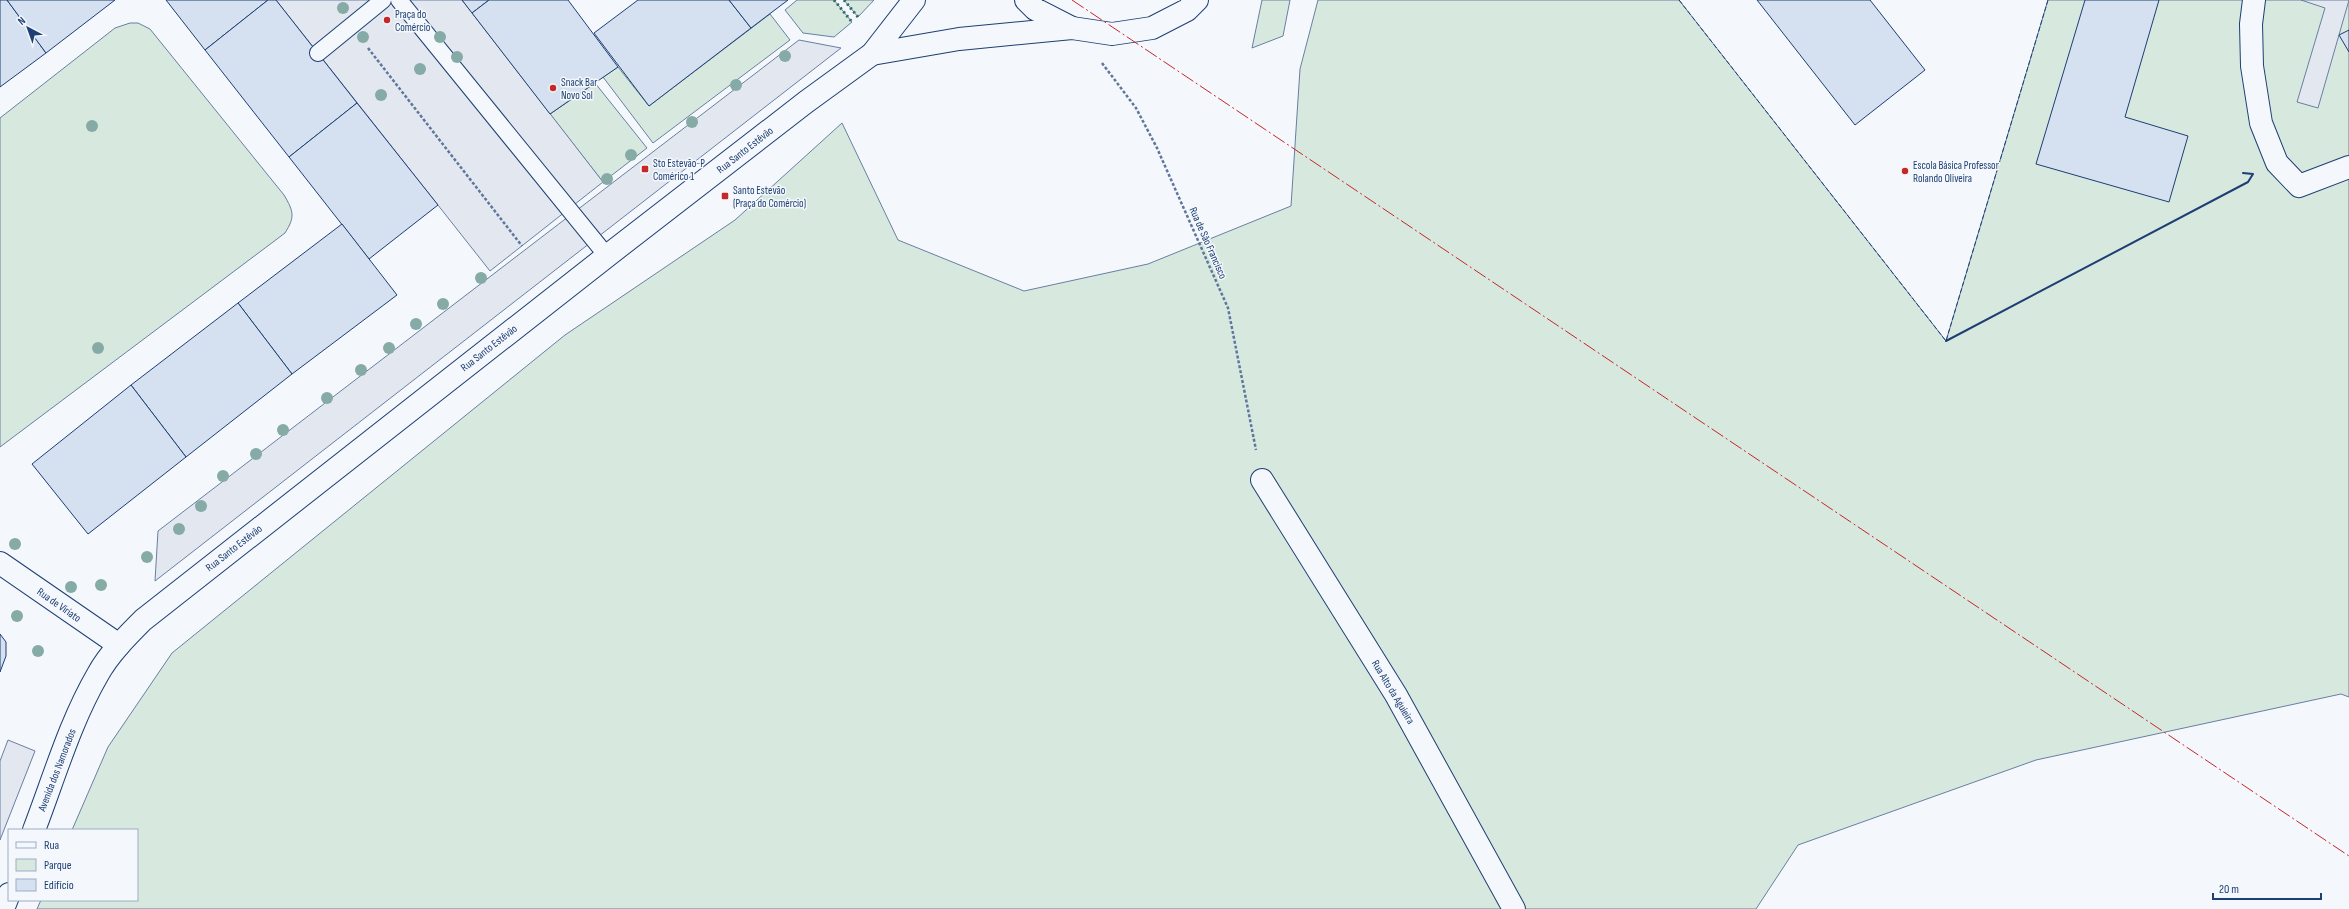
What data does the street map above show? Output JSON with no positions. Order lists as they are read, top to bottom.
{
  "streets": {
    "street": [
      "Rua Santo Estêvão",
      "Rua de Viriato",
      "Rua Alto da Aguieira",
      "Avenida dos Namorados"
    ],
    "path": ["Rua de São Francisco"]
  },
  "crossings": [
    ["Rua Santo Estêvão", "Rua de Viriato"],
    ["Rua Santo Estêvão", "Avenida dos Namorados"],
    ["Rua de São Francisco", "Rua Alto da Aguieira"]
  ],
  "places": {
    "other": ["Praça do Comércio", "Snack Bar Novo Sol", "Escola Básica Professor Rolando Oliveira"],
    "transit": ["Sto Estevão-P Comérico 1", "Santo Estevão (Praça do Comércio)"]
  },
  "legend": ["Rua", "Parque", "Edifício"],
  "scale_bar": "20 m",
  "north": "top left"
}
